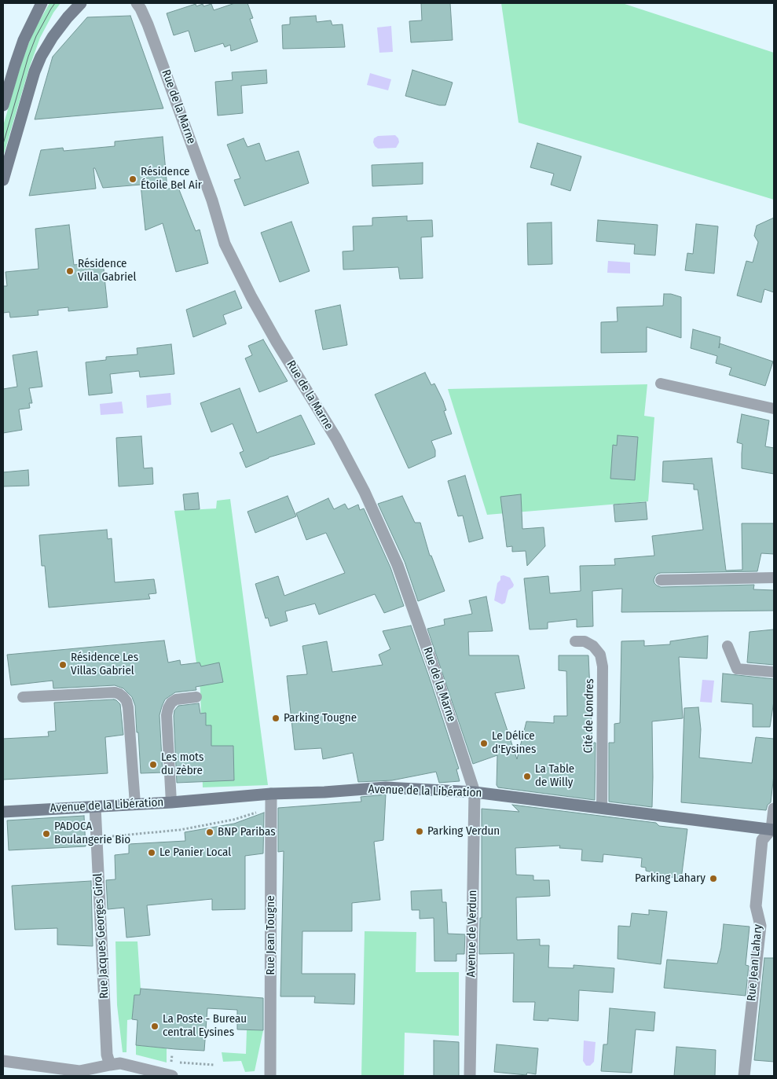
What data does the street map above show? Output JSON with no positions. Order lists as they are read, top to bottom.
{
  "streets": {
    "street": [
      "Rue de la Marne",
      "Avenue de la Libération",
      "Avenue de Verdun",
      "Rue Jean Tougne",
      "Rue Jacques Georges Girol",
      "Rue Jean Lahary"
    ],
    "lane": ["Cité de Londres"]
  },
  "crossings": [
    ["Rue de la Marne", "Avenue de la Libération"],
    ["Rue de la Marne", "Avenue de Verdun"],
    ["Cité de Londres", "Avenue de la Libération"],
    ["Avenue de la Libération", "Avenue de Verdun"],
    ["Avenue de la Libération", "Rue Jean Tougne"],
    ["Avenue de la Libération", "Rue Jacques Georges Girol"],
    ["Avenue de la Libération", "Rue Jean Lahary"]
  ],
  "places": [
    "Résidence Étoile Bel Air",
    "Résidence Villa Gabriel",
    "Résidence Les Villas Gabriel",
    "Parking Tougne",
    "Le Délice d'Eysines",
    "Les mots du zèbre",
    "La Table de Willy",
    "Parking Verdun",
    "BNP Paribas",
    "PADOCA Boulangerie Bio",
    "Le Panier Local",
    "Parking Lahary",
    "La Poste - Bureau central Eysines"
  ]
}
